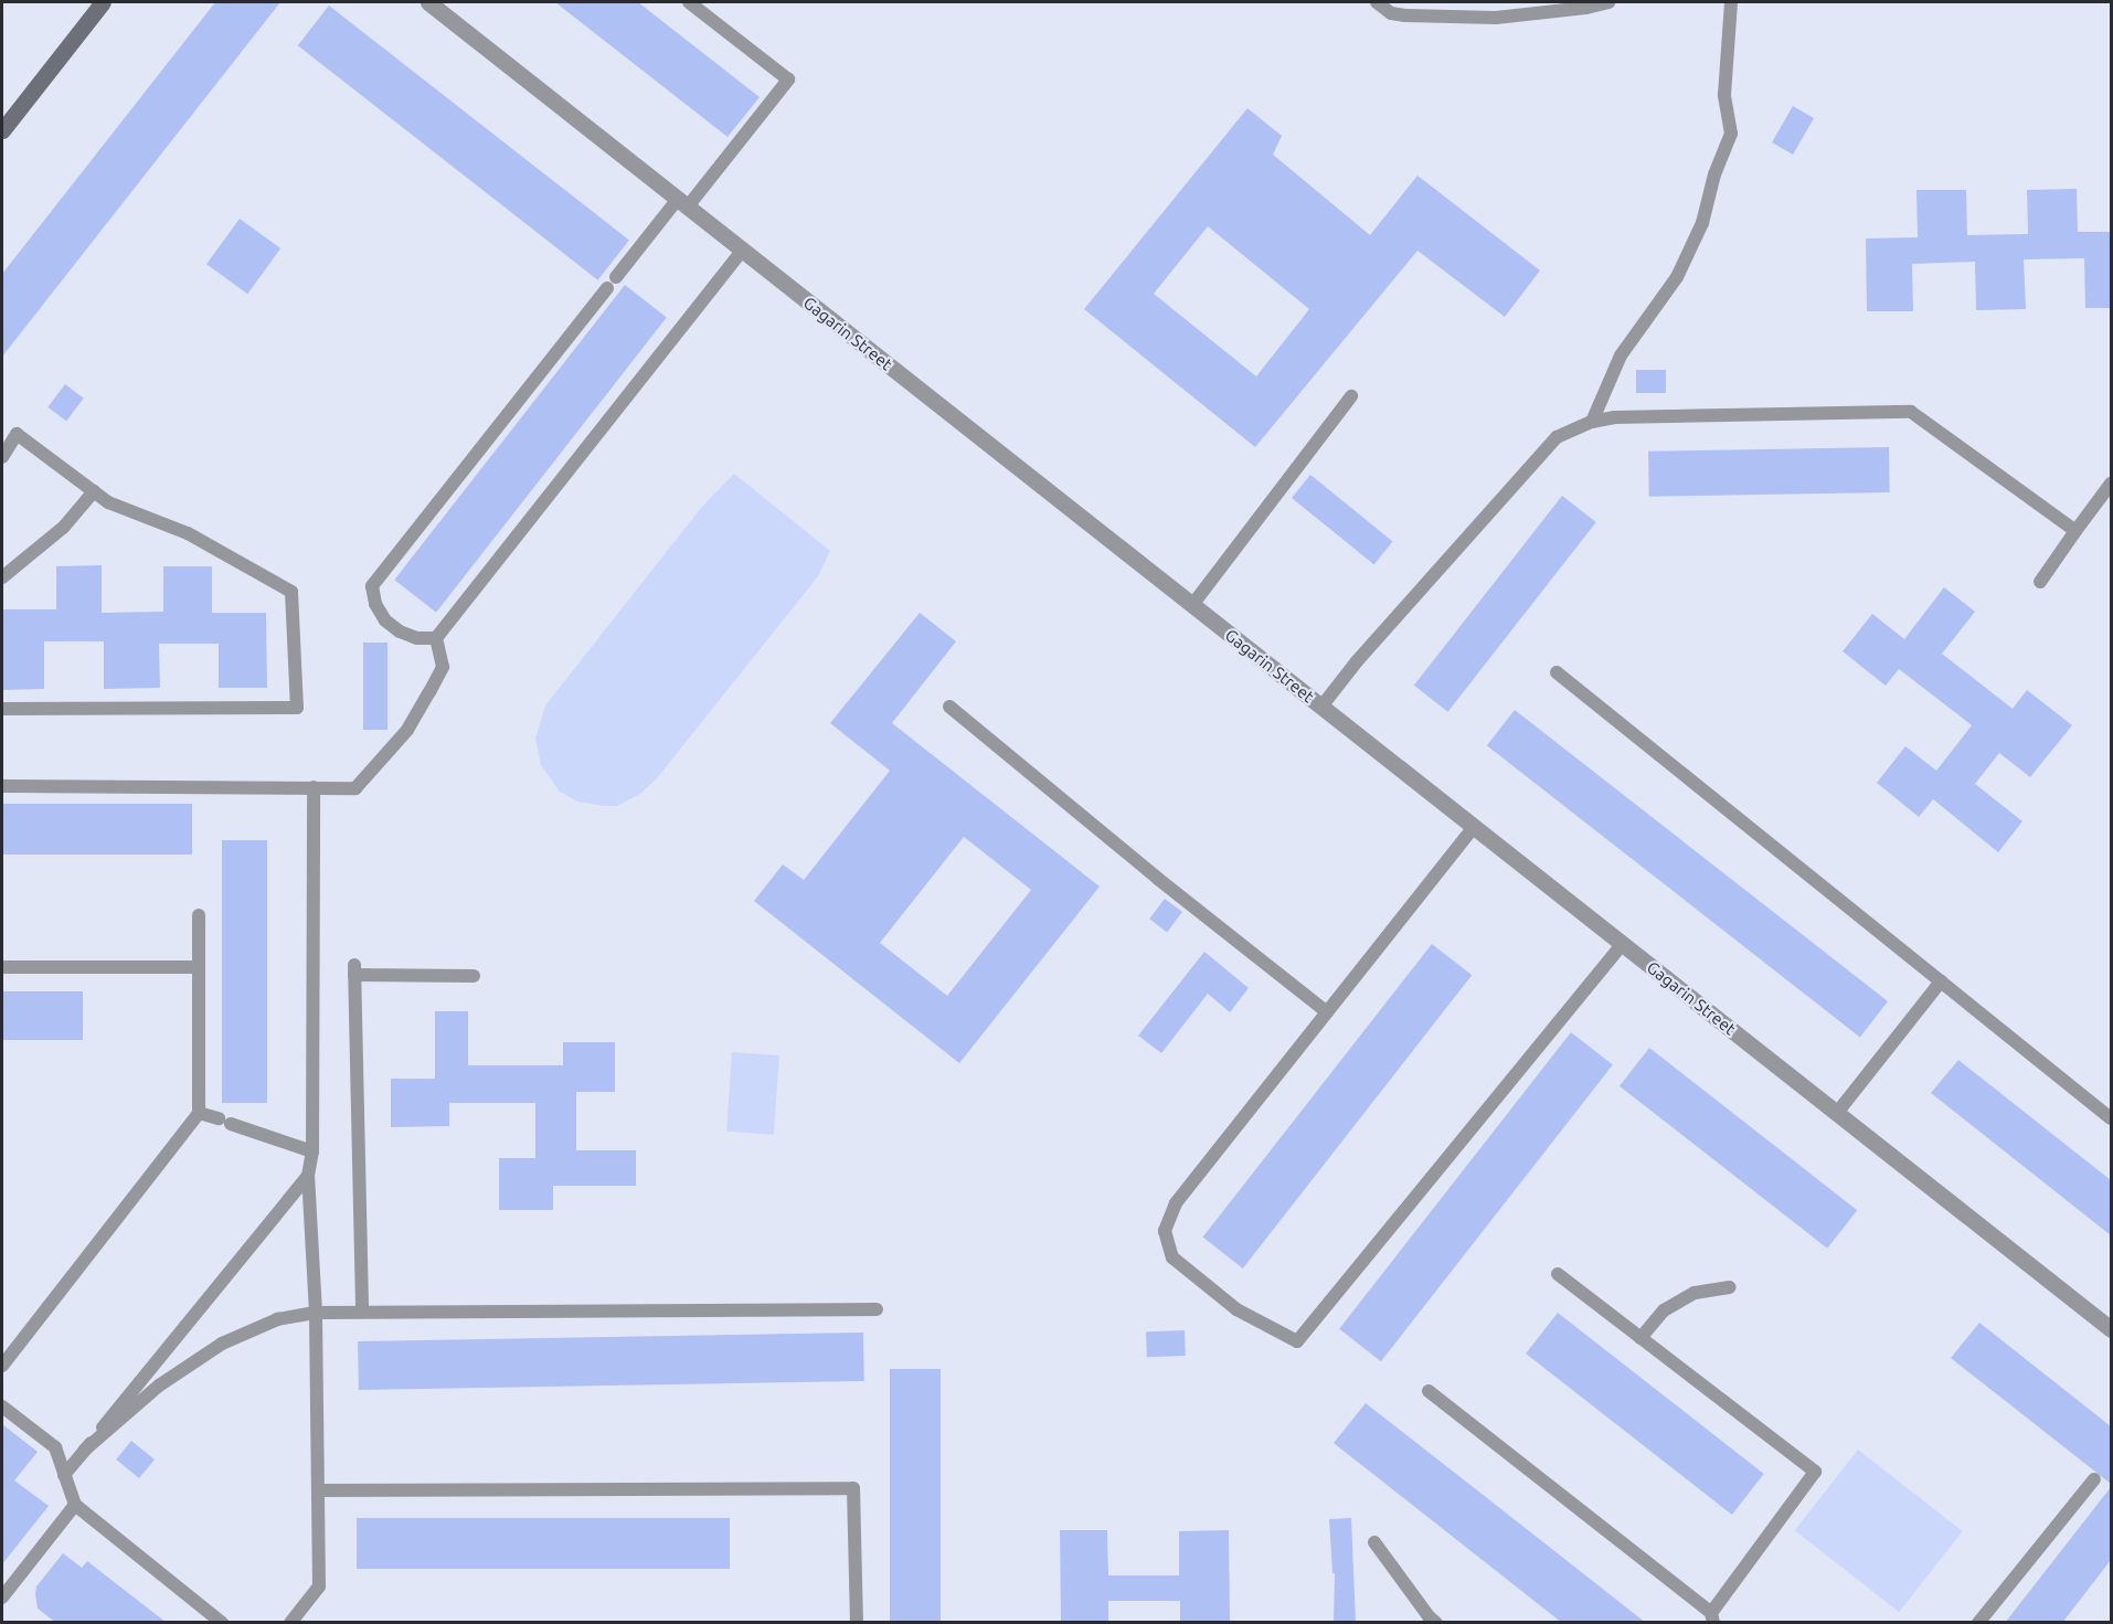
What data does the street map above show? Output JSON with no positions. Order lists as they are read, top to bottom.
{
  "streets": {
    "street": ["Gagarin Street"]
  }
}
